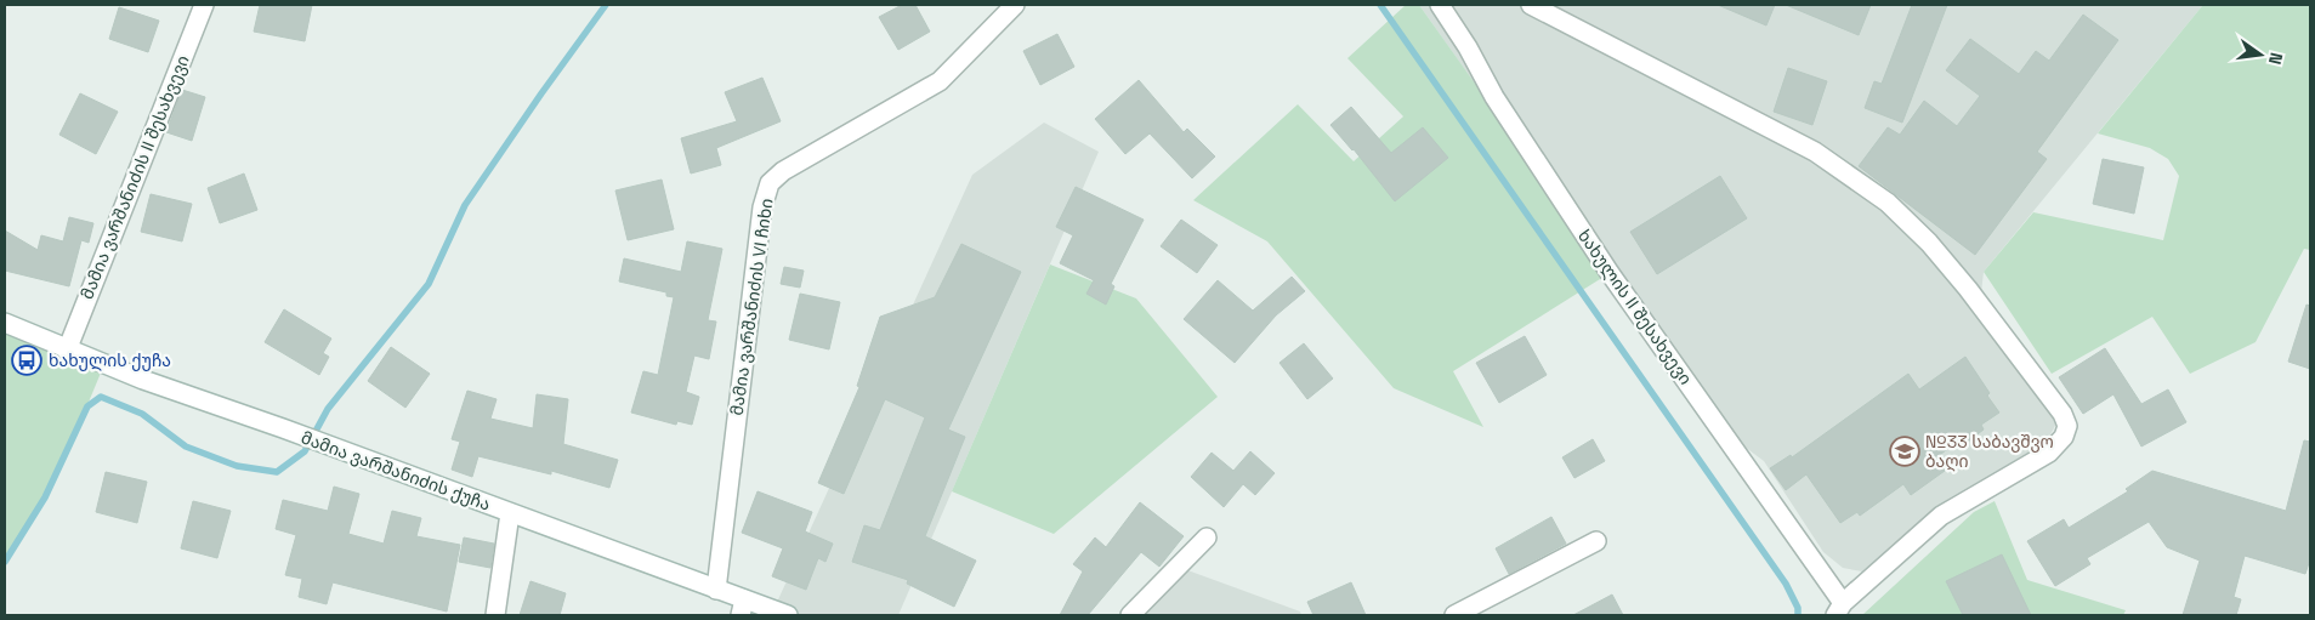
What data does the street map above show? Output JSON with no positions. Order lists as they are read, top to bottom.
{
  "streets": {
    "street": [
      "მამია ვარშანიძის II შესახვევი",
      "მამია ვარშანიძის VI ჩიხი",
      "ხახულის II შესახვევი",
      "მამია ვარშანიძის ქუჩა"
    ]
  },
  "crossings": [
    ["მამია ვარშანიძის II შესახვევი", "მამია ვარშანიძის ქუჩა"],
    ["მამია ვარშანიძის VI ჩიხი", "მამია ვარშანიძის ქუჩა"]
  ],
  "places": {
    "bus stop": ["ხახულის ქუჩა"],
    "school or university": ["№33 საბავშვო ბაღი"]
  },
  "north": "right"
}
